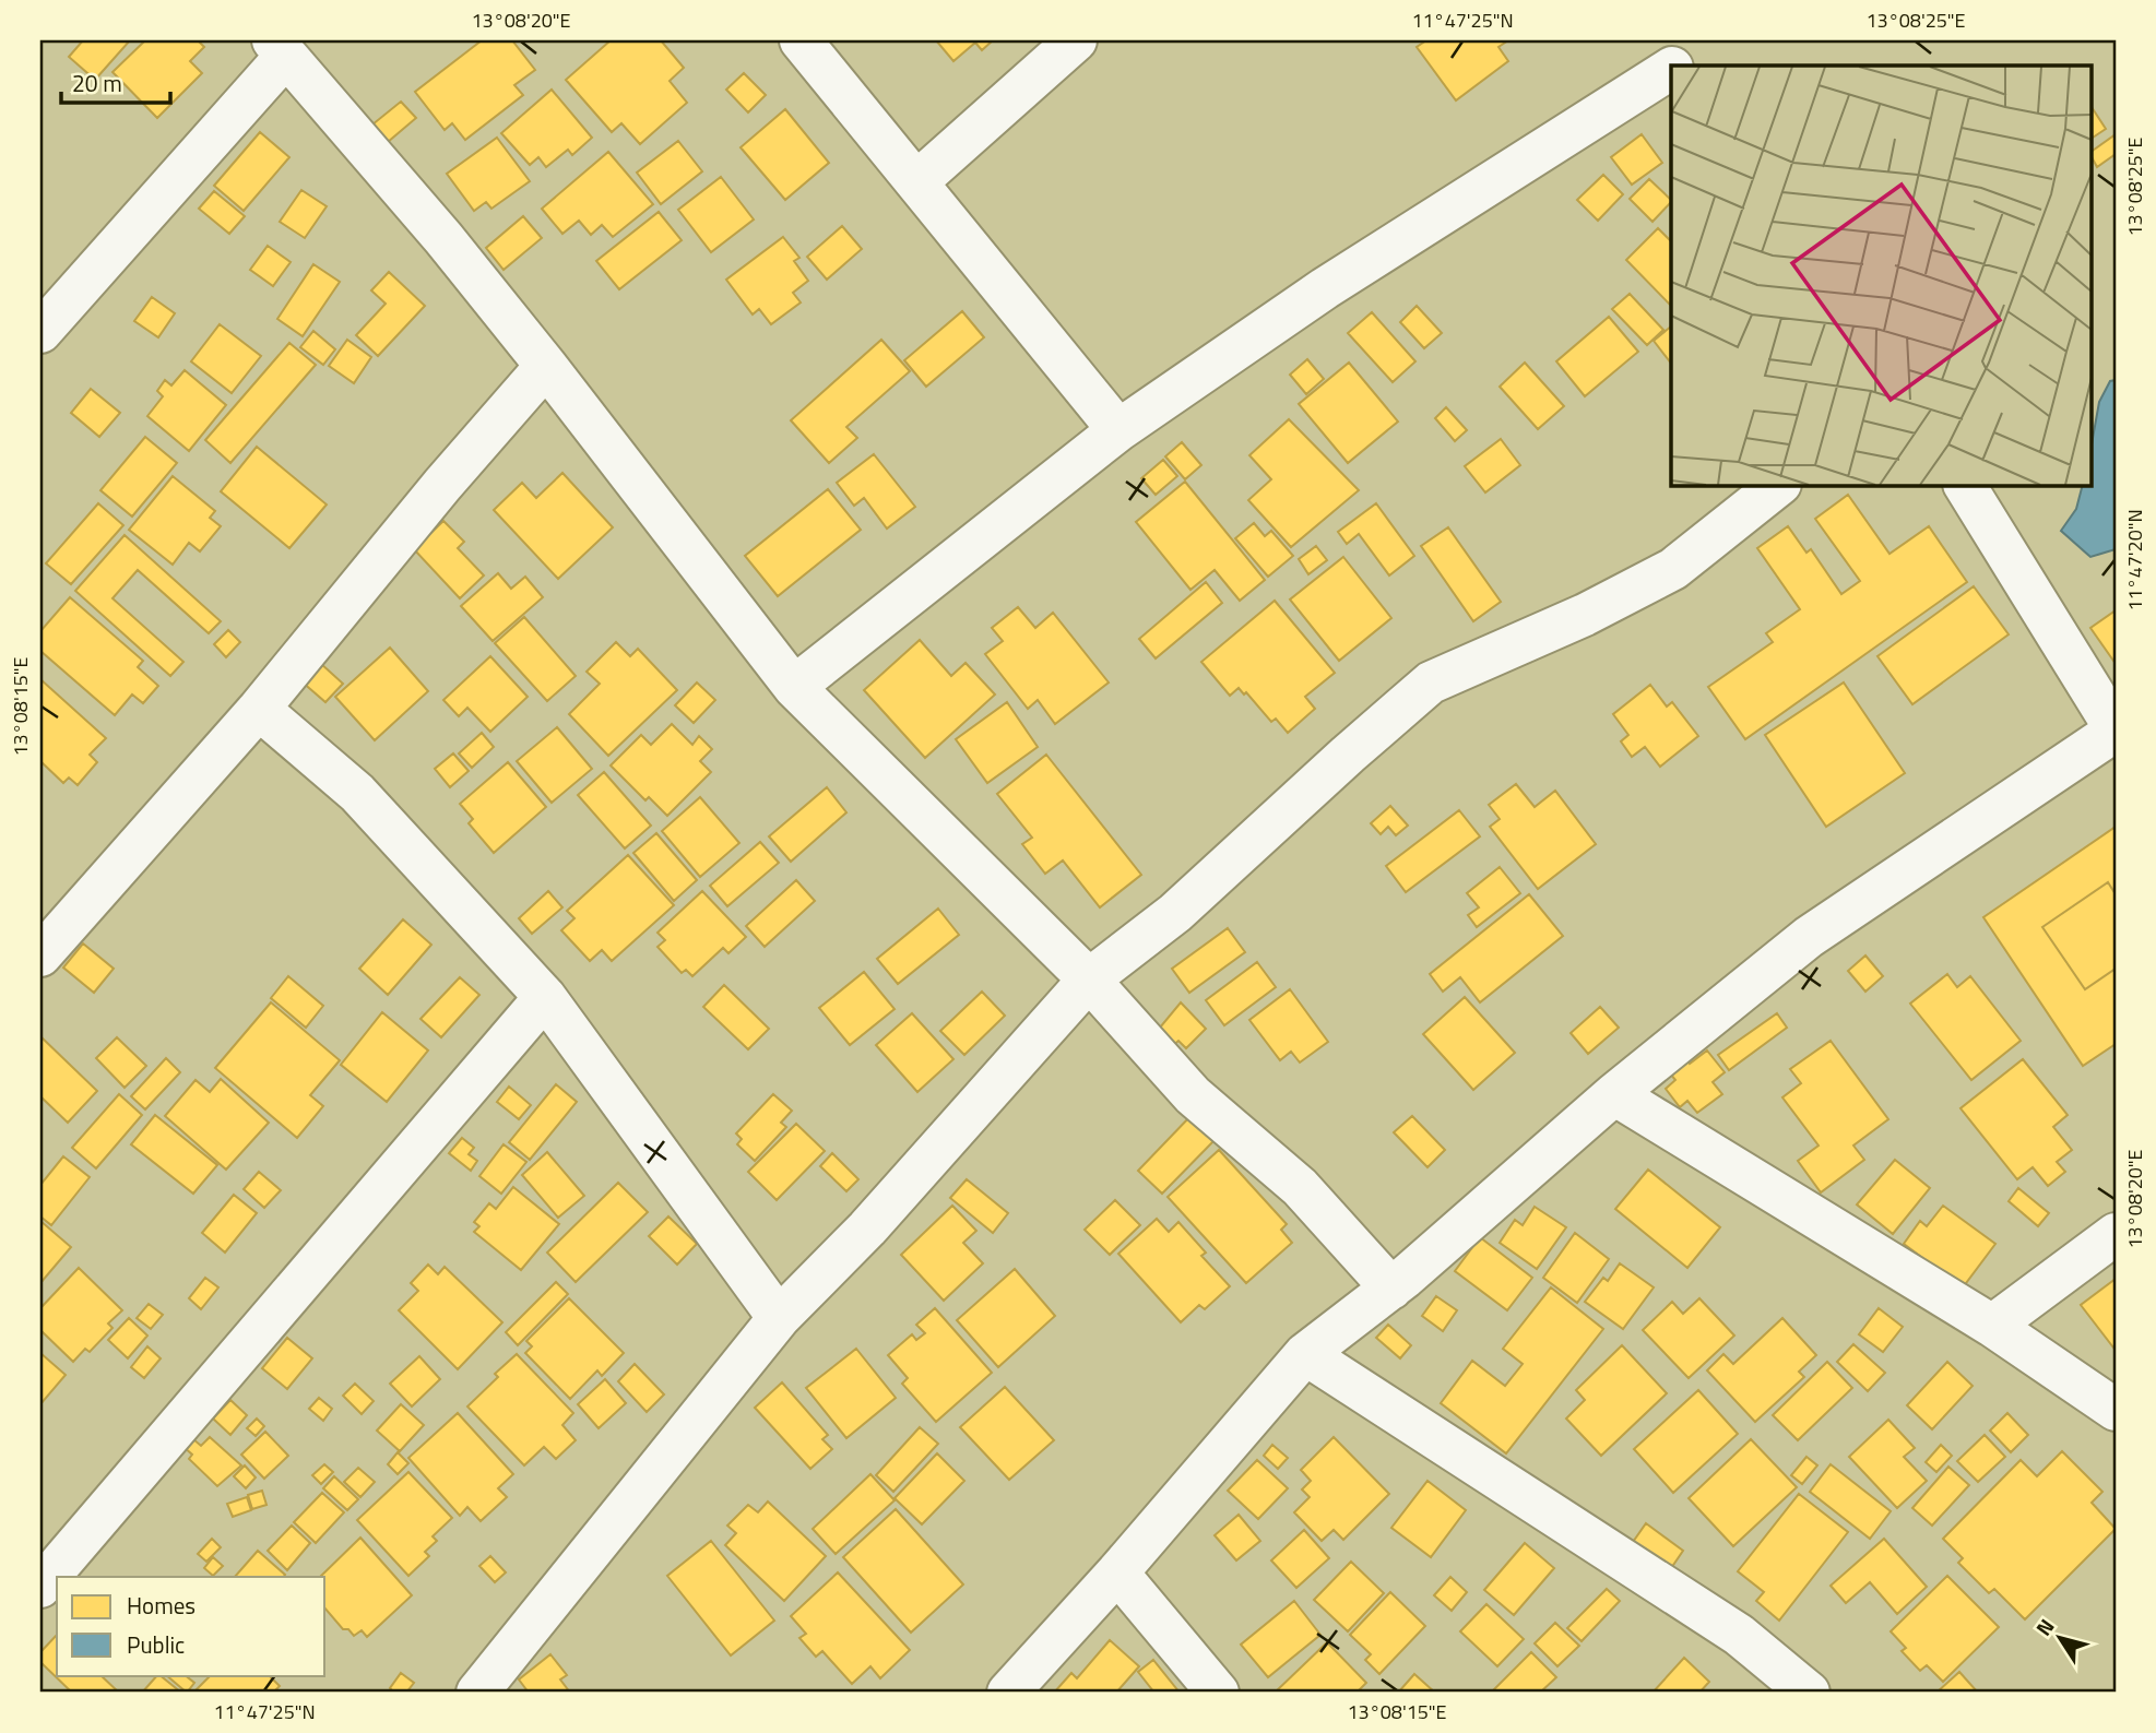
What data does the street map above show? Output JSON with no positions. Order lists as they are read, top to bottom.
{
  "legend": ["Homes", "Public"],
  "scale_bar": "20 m",
  "north": "top left",
  "coordinates": [
    "13°08'20\"E",
    "11°47'25\"N",
    "13°08'25\"E",
    "11°47'20\"N",
    "13°08'15\"E"
  ]
}
